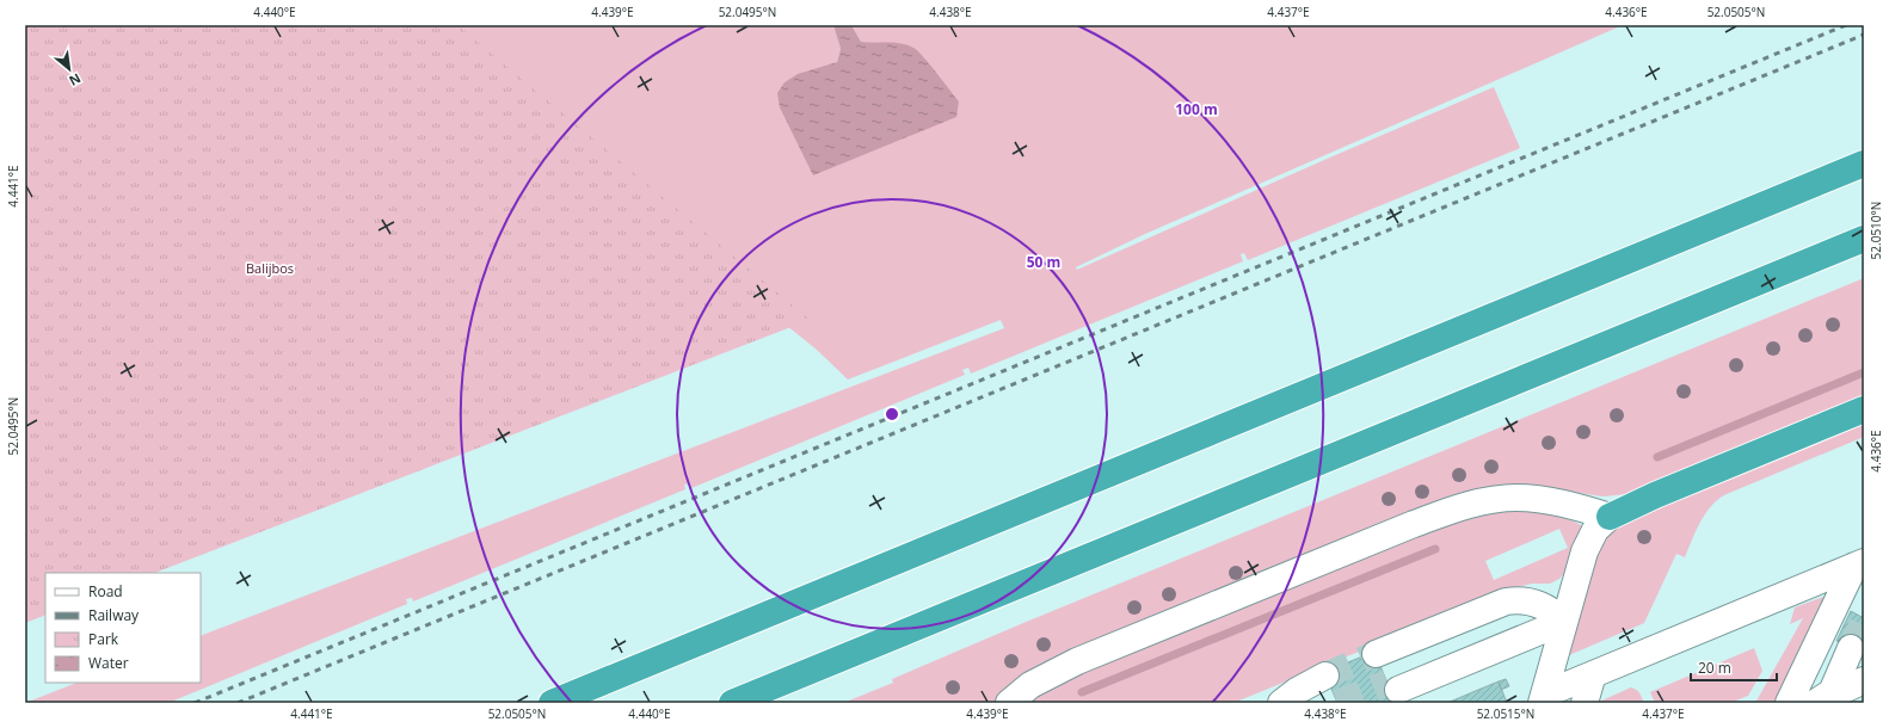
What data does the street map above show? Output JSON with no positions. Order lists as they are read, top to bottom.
{
  "parks": ["Balijbos"],
  "legend": [
    "Road",
    "Railway",
    "Park",
    "Water"
  ],
  "scale_bar": "20 m",
  "north": "bottom right",
  "coordinates": [
    "4.440°E",
    "4.439°E",
    "52.0495°N",
    "4.438°E",
    "4.437°E",
    "4.436°E",
    "52.0505°N",
    "4.441°E",
    "52.0510°N",
    "52.0515°N"
  ],
  "rings": ["100 m", "50 m"]
}
